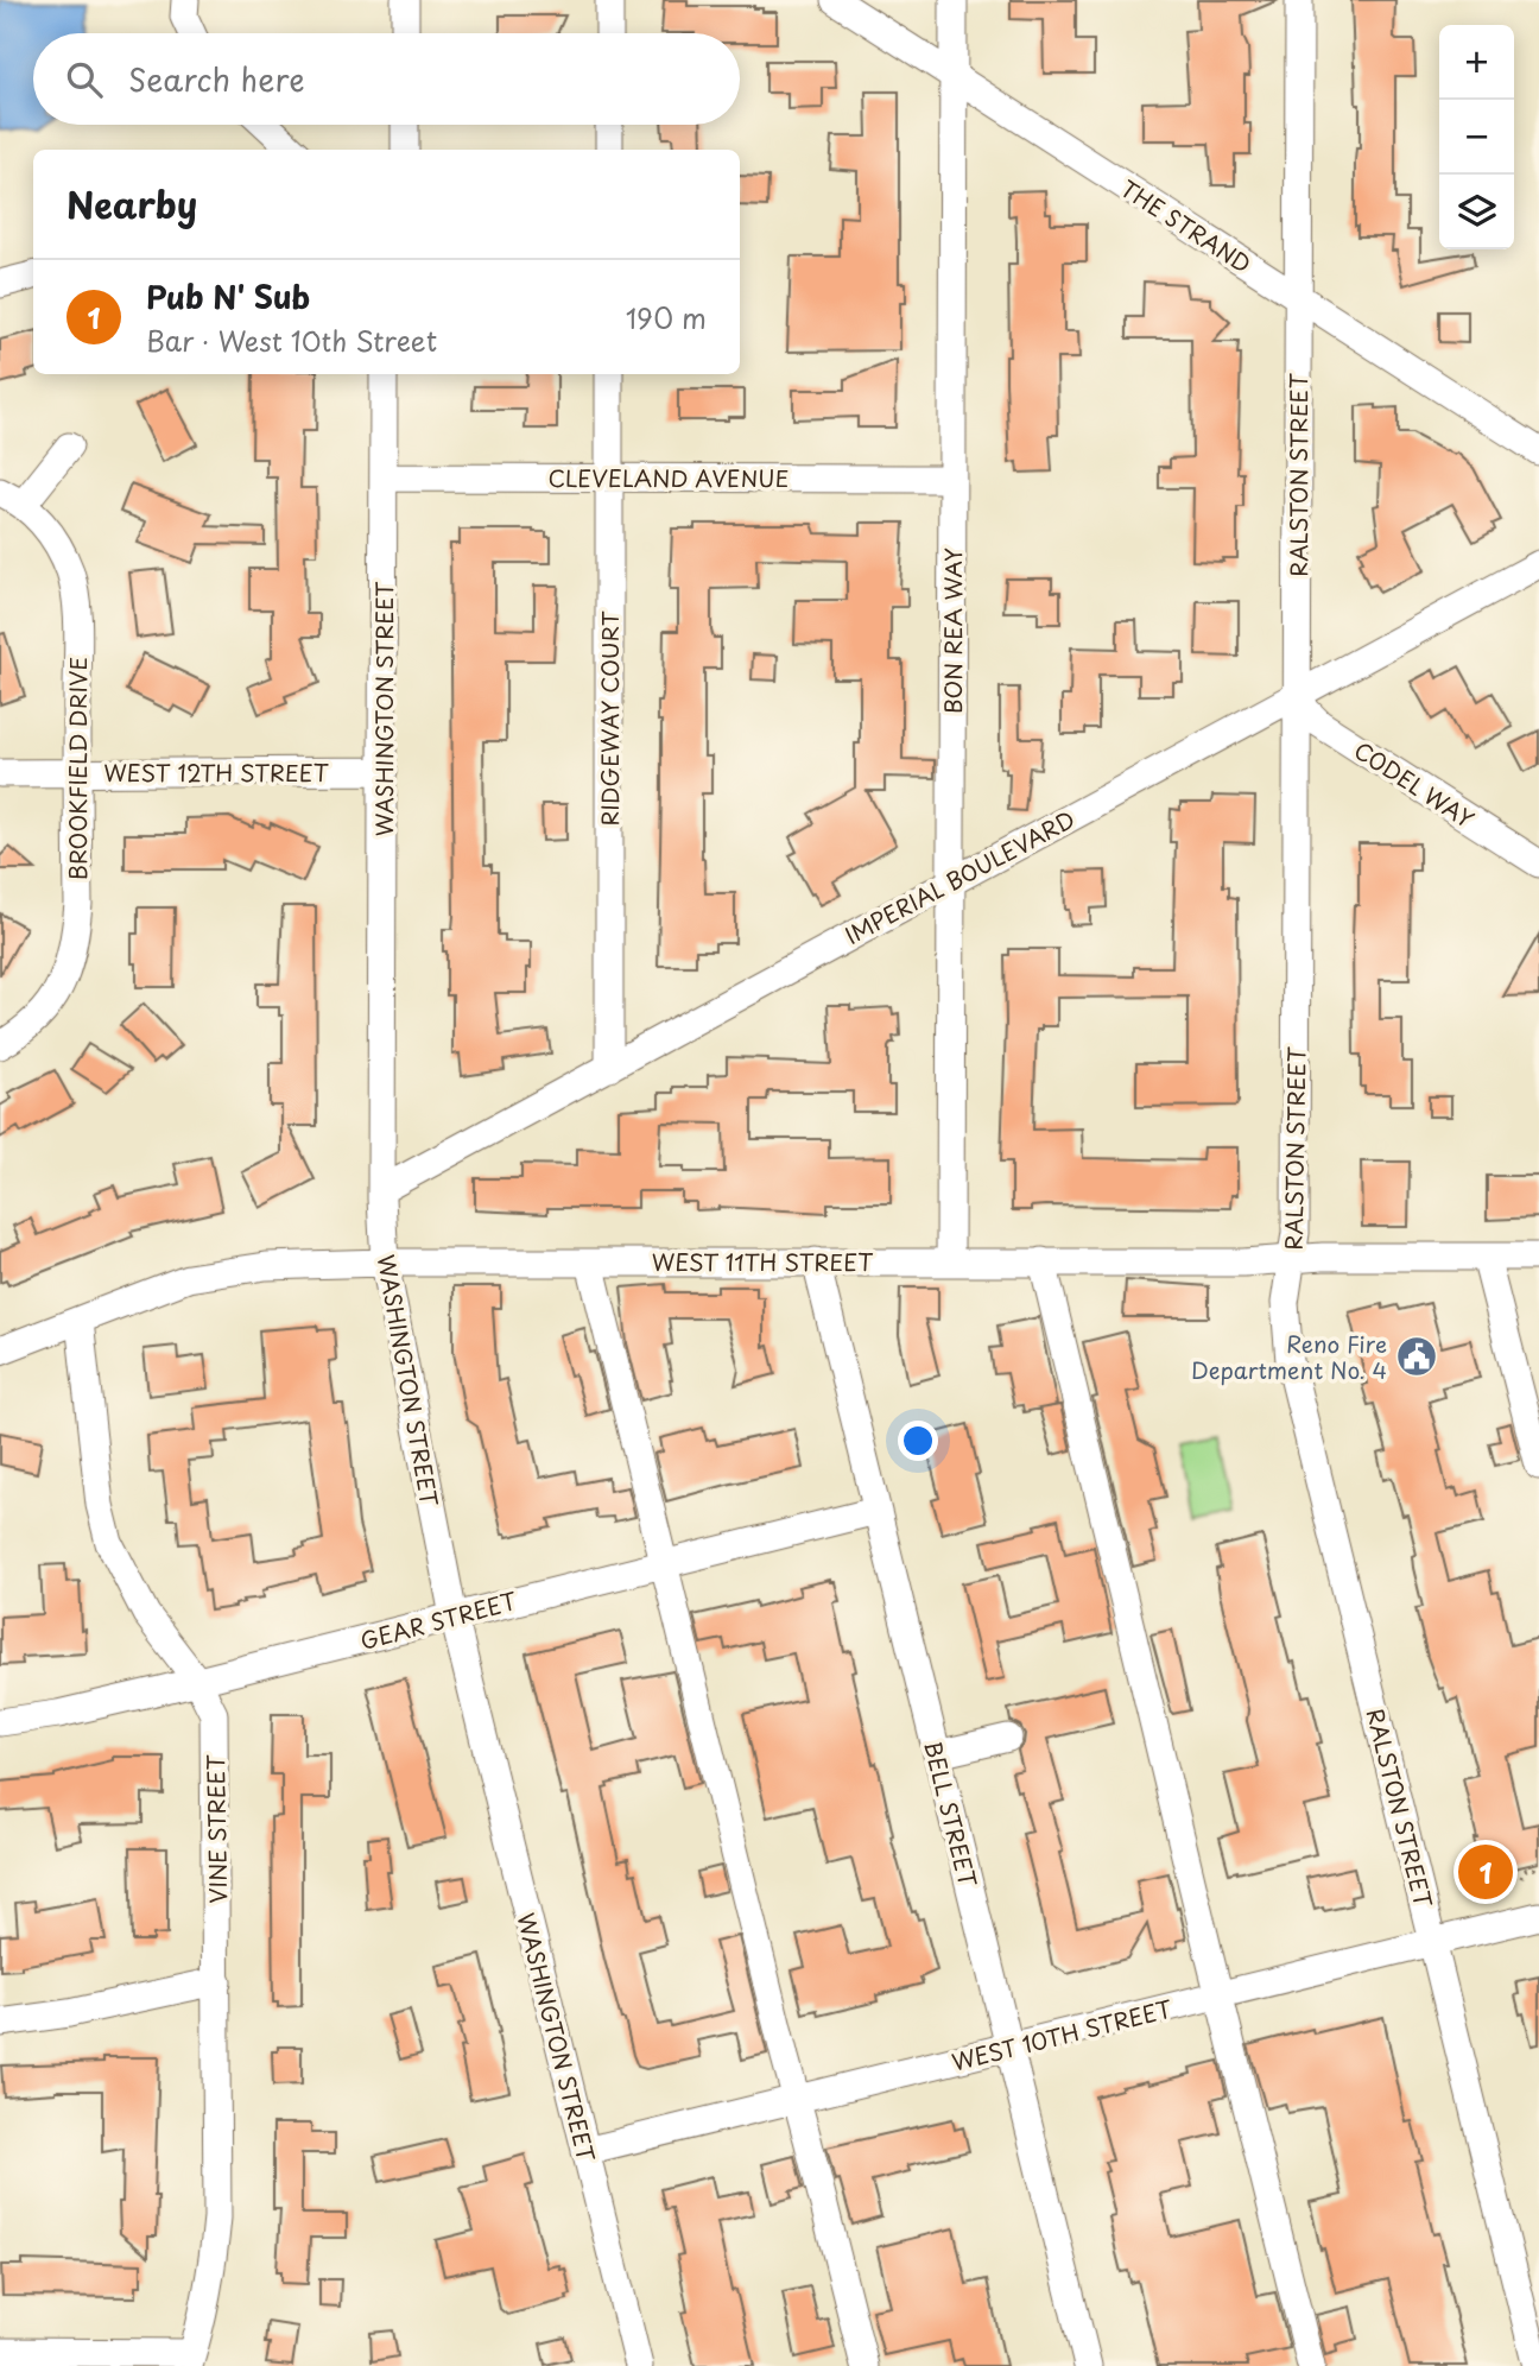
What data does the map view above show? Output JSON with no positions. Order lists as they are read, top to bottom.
{
  "streets": {
    "street": [
      "THE STRAND",
      "RALSTON STREET",
      "CLEVELAND AVENUE",
      "BON REA WAY",
      "WASHINGTON STREET",
      "RIDGEWAY COURT",
      "BROOKFIELD DRIVE",
      "WEST 12TH STREET",
      "CODEL WAY",
      "IMPERIAL BOULEVARD",
      "WEST 11TH STREET",
      "GEAR STREET",
      "BELL STREET",
      "VINE STREET",
      "WEST 10TH STREET"
    ]
  },
  "crossings": [
    ["THE STRAND", "RALSTON STREET"],
    ["THE STRAND", "BON REA WAY"],
    ["RALSTON STREET", "CODEL WAY"],
    ["RALSTON STREET", "IMPERIAL BOULEVARD"],
    ["RALSTON STREET", "WEST 11TH STREET"],
    ["RALSTON STREET", "WEST 10TH STREET"],
    ["CLEVELAND AVENUE", "BON REA WAY"],
    ["CLEVELAND AVENUE", "WASHINGTON STREET"],
    ["CLEVELAND AVENUE", "RIDGEWAY COURT"],
    ["BON REA WAY", "IMPERIAL BOULEVARD"],
    ["BON REA WAY", "WEST 11TH STREET"],
    ["WASHINGTON STREET", "WEST 12TH STREET"],
    ["WASHINGTON STREET", "IMPERIAL BOULEVARD"],
    ["WASHINGTON STREET", "WEST 11TH STREET"],
    ["WASHINGTON STREET", "GEAR STREET"],
    ["WASHINGTON STREET", "WEST 10TH STREET"],
    ["RIDGEWAY COURT", "IMPERIAL BOULEVARD"],
    ["BROOKFIELD DRIVE", "WEST 12TH STREET"],
    ["CODEL WAY", "IMPERIAL BOULEVARD"],
    ["WEST 11TH STREET", "BELL STREET"],
    ["WEST 11TH STREET", "VINE STREET"],
    ["GEAR STREET", "BELL STREET"],
    ["GEAR STREET", "VINE STREET"],
    ["BELL STREET", "WEST 10TH STREET"]
  ],
  "places": {
    "public building": ["Reno Fire Department No. 4"]
  },
  "page": {
    "map_buttons": ["+", "−"],
    "search": "Search here",
    "heading": "Nearby",
    "list": [
      {
        "mark": "1",
        "name": "Pub N' Sub",
        "note": "Bar · West 10th Street",
        "value": "190 m"
      }
    ],
    "pins": "1"
  }
}
